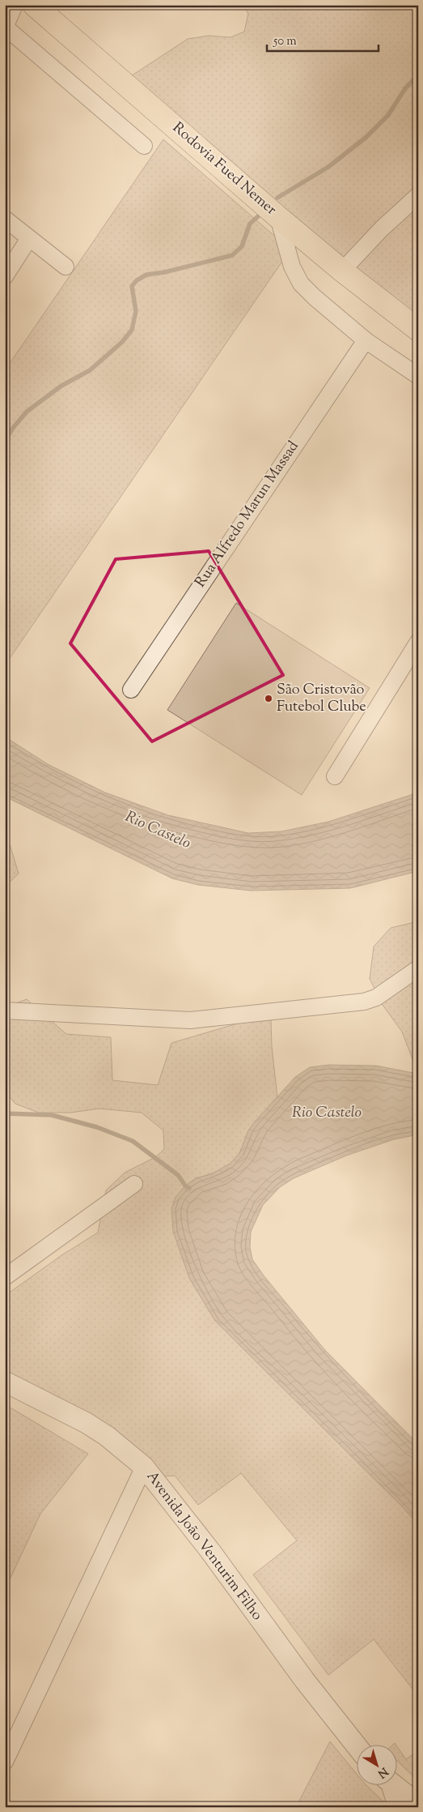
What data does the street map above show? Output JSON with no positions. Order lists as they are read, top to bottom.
{
  "streets": {
    "main road": ["Rodovia Fued Nemer"],
    "street": ["Rua Alfredo Marun Massad", "Avenida João Venturim Filho"]
  },
  "water": ["Rio Castelo"],
  "places": ["São Cristovão Futebol Clube"],
  "scale_bar": "50 m",
  "north": "bottom right"
}
